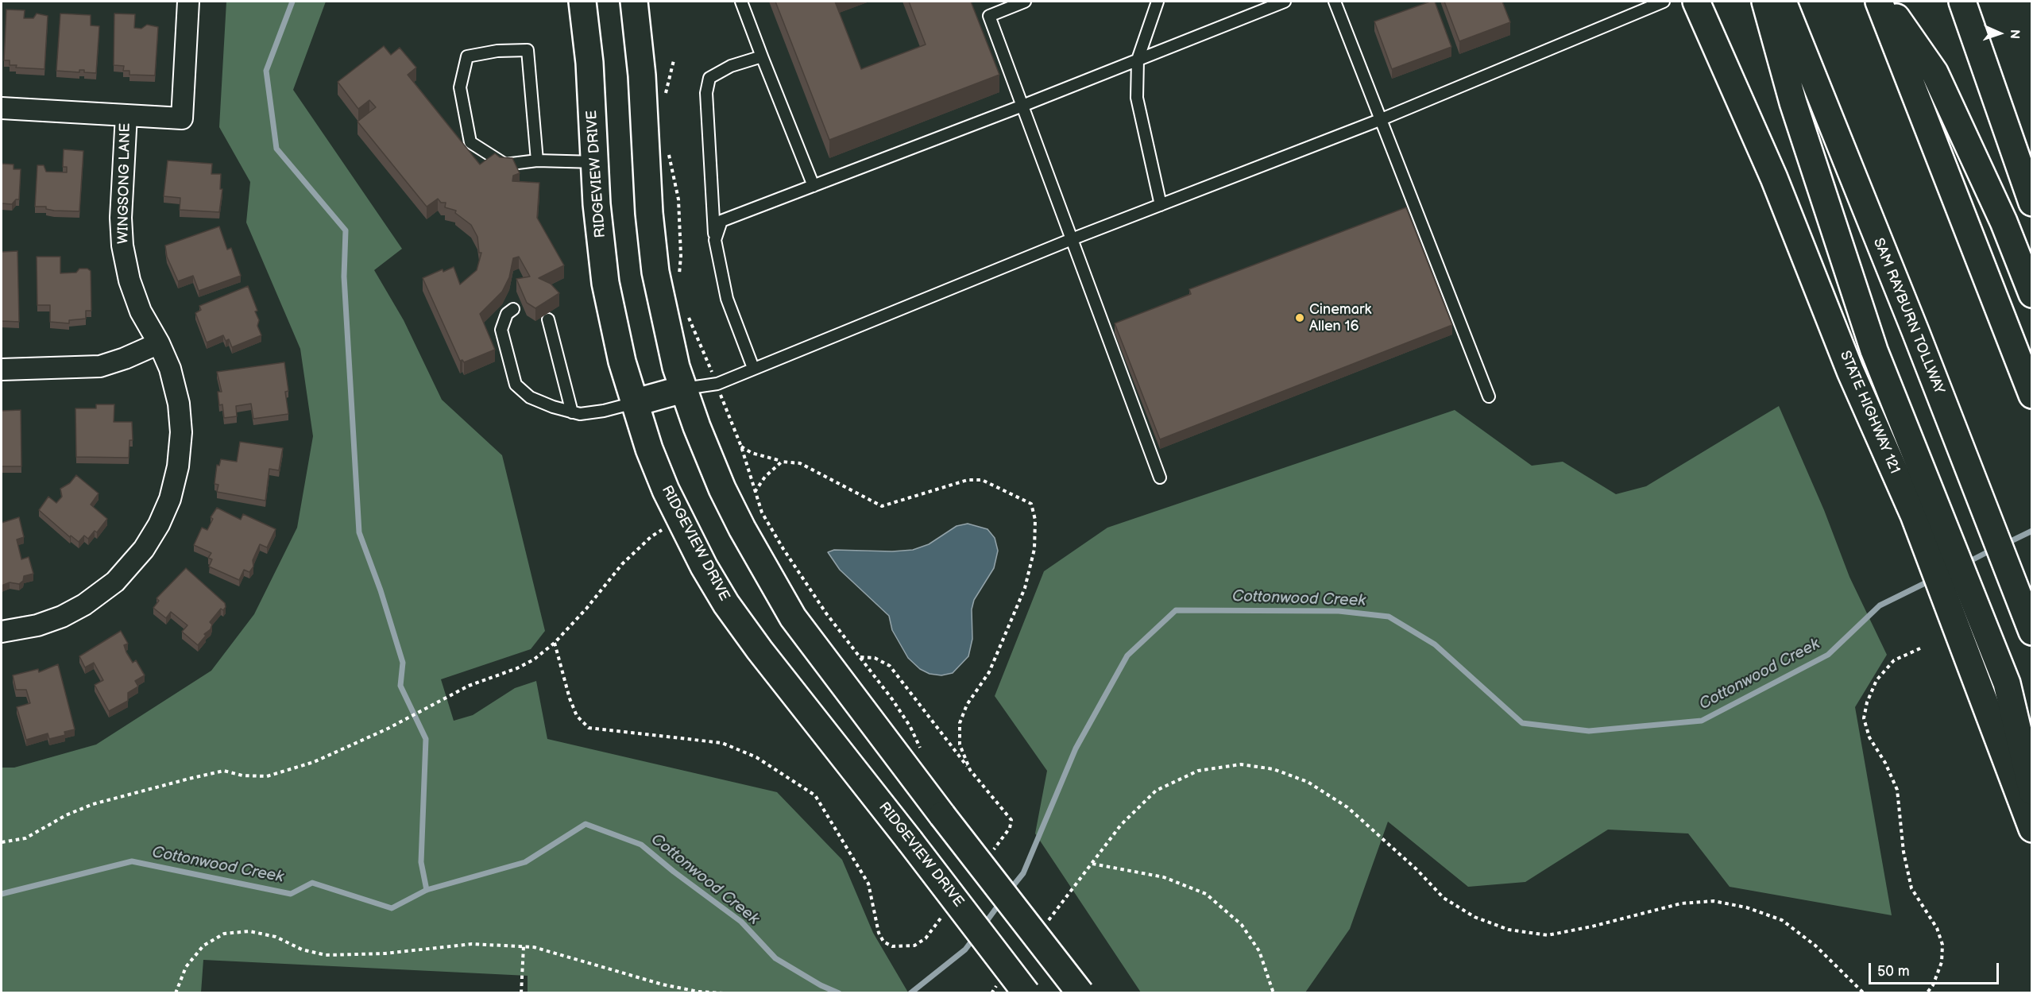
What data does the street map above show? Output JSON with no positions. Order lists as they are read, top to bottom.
{
  "streets": {
    "main road": ["RIDGEVIEW DRIVE", "SAM RAYBURN TOLLWAY", "STATE HIGHWAY 121"],
    "street": ["WINGSONG LANE"]
  },
  "water": ["Cottonwood Creek"],
  "places": ["Cinemark Allen 16"],
  "scale_bar": "50 m",
  "north": "right"
}
